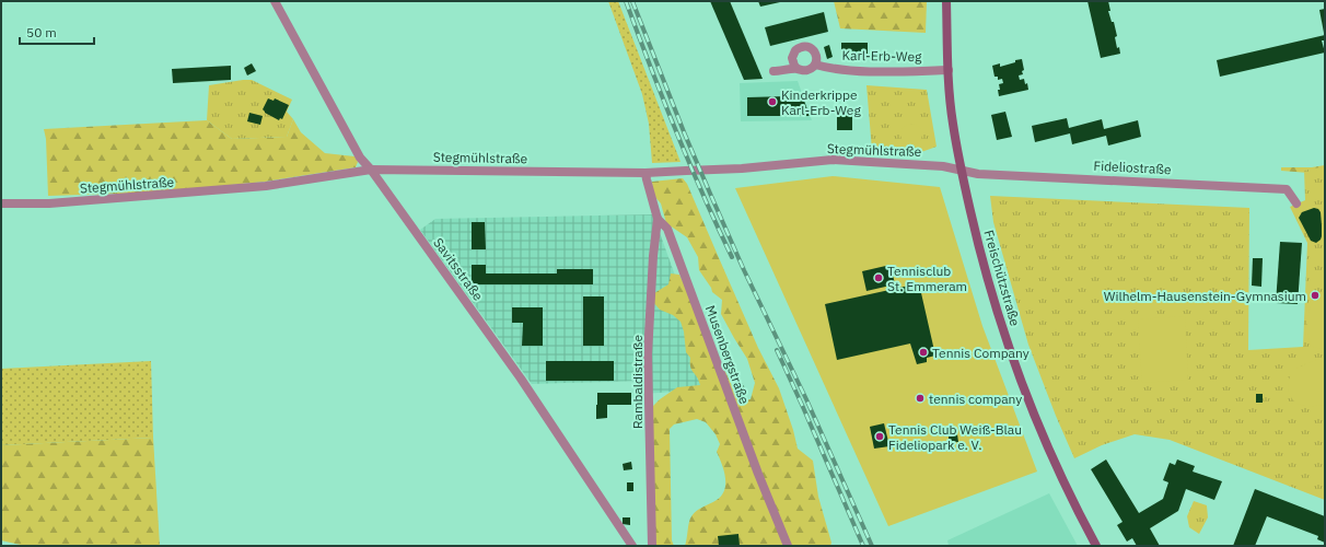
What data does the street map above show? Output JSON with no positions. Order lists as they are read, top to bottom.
{
  "streets": {
    "main road": ["Freischützstraße"],
    "street": [
      "Karl-Erb-Weg",
      "Stegmühlstraße",
      "Fideliostraße",
      "Savitsstraße",
      "Musenbergstraße",
      "Rambaldistraße"
    ]
  },
  "crossings": [
    ["Karl-Erb-Weg", "Freischützstraße"],
    ["Stegmühlstraße", "Fideliostraße"],
    ["Stegmühlstraße", "Savitsstraße"],
    ["Stegmühlstraße", "Freischützstraße"],
    ["Stegmühlstraße", "Musenbergstraße"],
    ["Fideliostraße", "Freischützstraße"],
    ["Musenbergstraße", "Rambaldistraße"]
  ],
  "places": [
    "Kinderkrippe Karl-Erb-Weg",
    "Tennisclub St. Emmeram",
    "Wilhelm-Hausenstein-Gymnasium",
    "Tennis Company",
    "tennis company",
    "Tennis Club Weiß-Blau Fideliopark e. V."
  ],
  "scale_bar": "50 m"
}
